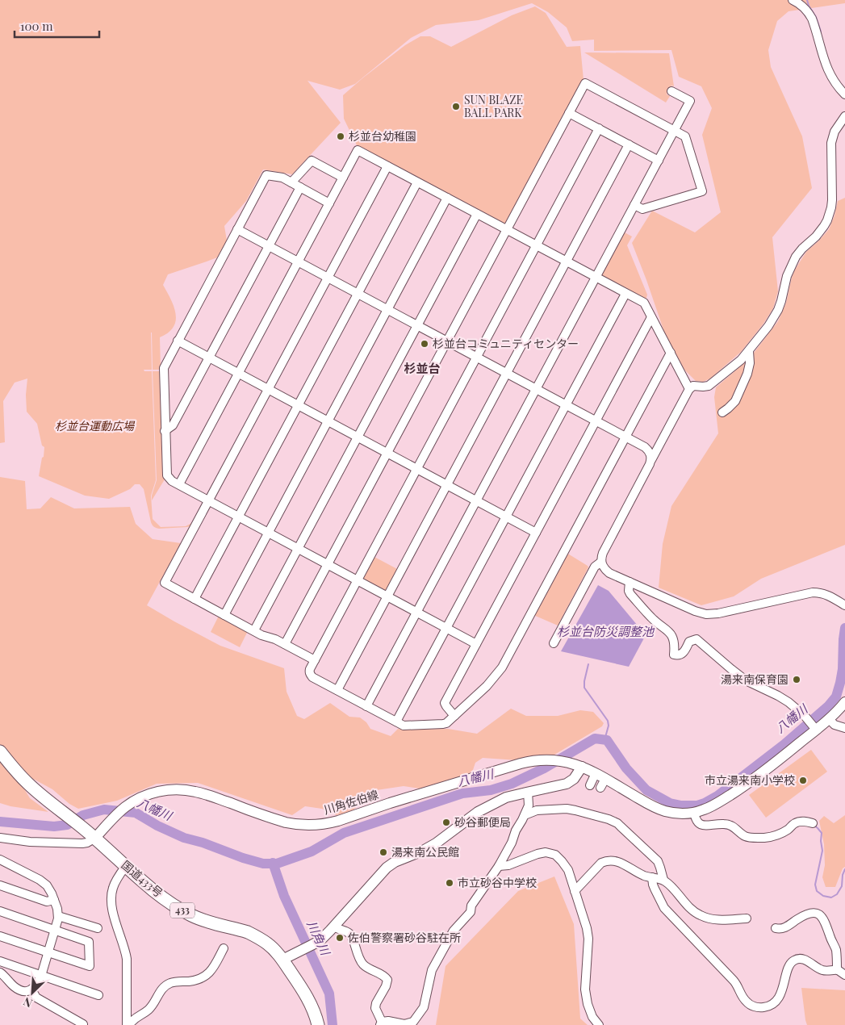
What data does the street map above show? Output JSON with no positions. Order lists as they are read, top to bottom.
{
  "streets": {
    "highway": ["国道433号", "433"],
    "main road": ["川角佐伯線"]
  },
  "crossings": [
    ["川角佐伯線", "国道433号"]
  ],
  "districts": ["杉並台"],
  "water": ["杉並台防災調整池", "八幡川", "川角川"],
  "parks": ["杉並台運動広場"],
  "places": [
    "SUN BLAZE BALL PARK",
    "杉並台幼稚園",
    "杉並台コミュニティセンター",
    "湯来南保育園",
    "市立湯来南小学校",
    "砂谷郵便局",
    "湯来南公民館",
    "市立砂谷中学校",
    "佐伯警察署砂谷駐在所"
  ],
  "scale_bar": "100 m",
  "north": "bottom left"
}
